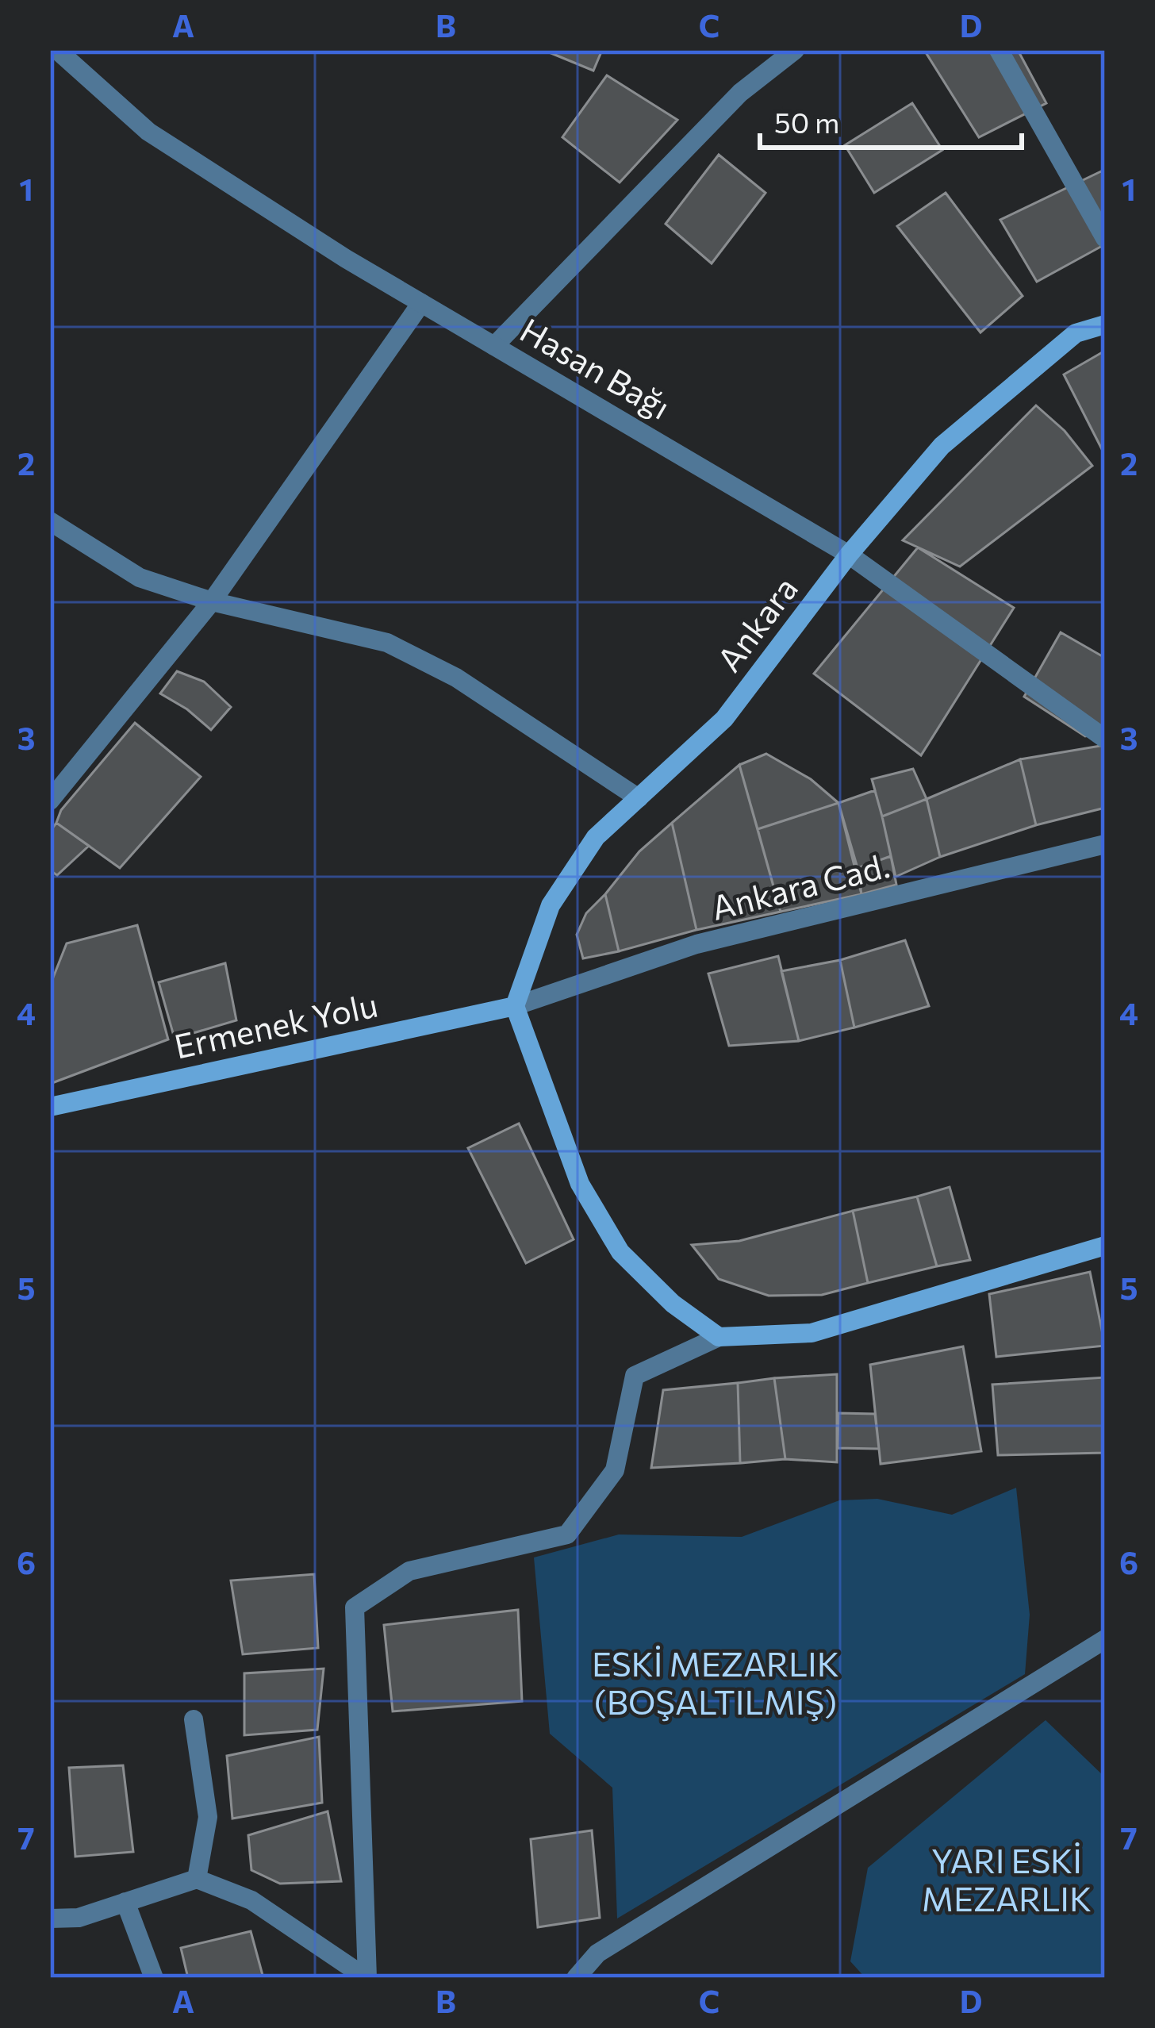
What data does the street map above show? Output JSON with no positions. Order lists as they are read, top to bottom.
{
  "streets": {
    "main road": ["Ankara", "Ermenek Yolu"],
    "street": ["Hasan Bağı", "Ankara Cad."]
  },
  "crossings": [
    ["Hasan Bağı", "Ankara"],
    ["Ankara", "Ankara Cad."],
    ["Ankara", "Ermenek Yolu"],
    ["Ankara Cad.", "Ermenek Yolu"]
  ],
  "parks": ["ESKİ MEZARLIK (BOŞALTILMIŞ)", "YARI ESKİ MEZARLIK"],
  "scale_bar": "50 m",
  "grid": {
    "columns": [
      "A",
      "B",
      "C",
      "D"
    ],
    "rows": [
      "1",
      "2",
      "3",
      "4",
      "5",
      "6",
      "7"
    ]
  }
}
